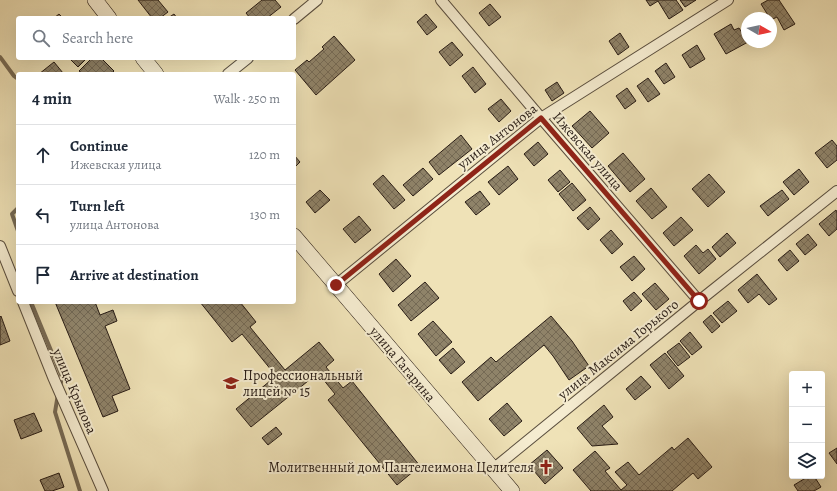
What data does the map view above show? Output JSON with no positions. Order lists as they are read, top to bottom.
{
  "streets": {
    "main road": ["улица Гагарина"],
    "street": [
      "улица Антонова",
      "Ижевская улица",
      "улица Максима Горького",
      "улица Крылова"
    ]
  },
  "crossings": [
    ["улица Антонова", "Ижевская улица"],
    ["улица Антонова", "улица Гагарина"],
    ["Ижевская улица", "улица Максима Горького"],
    ["улица Максима Горького", "улица Гагарина"]
  ],
  "places": {
    "school or university": ["Профессиональный лицей № 15"],
    "church": ["Молитвенный дом Пантелеимона Целителя"]
  },
  "north": "right",
  "page": {
    "search": "Search here",
    "heading": ["4 min", "Walk · 250 m"],
    "list": [
      ["Continue", "Ижевская улица", "120 m"],
      ["Turn left", "улица Антонова", "130 m"],
      "Arrive at destination"
    ],
    "map_buttons": ["+", "−"]
  }
}
